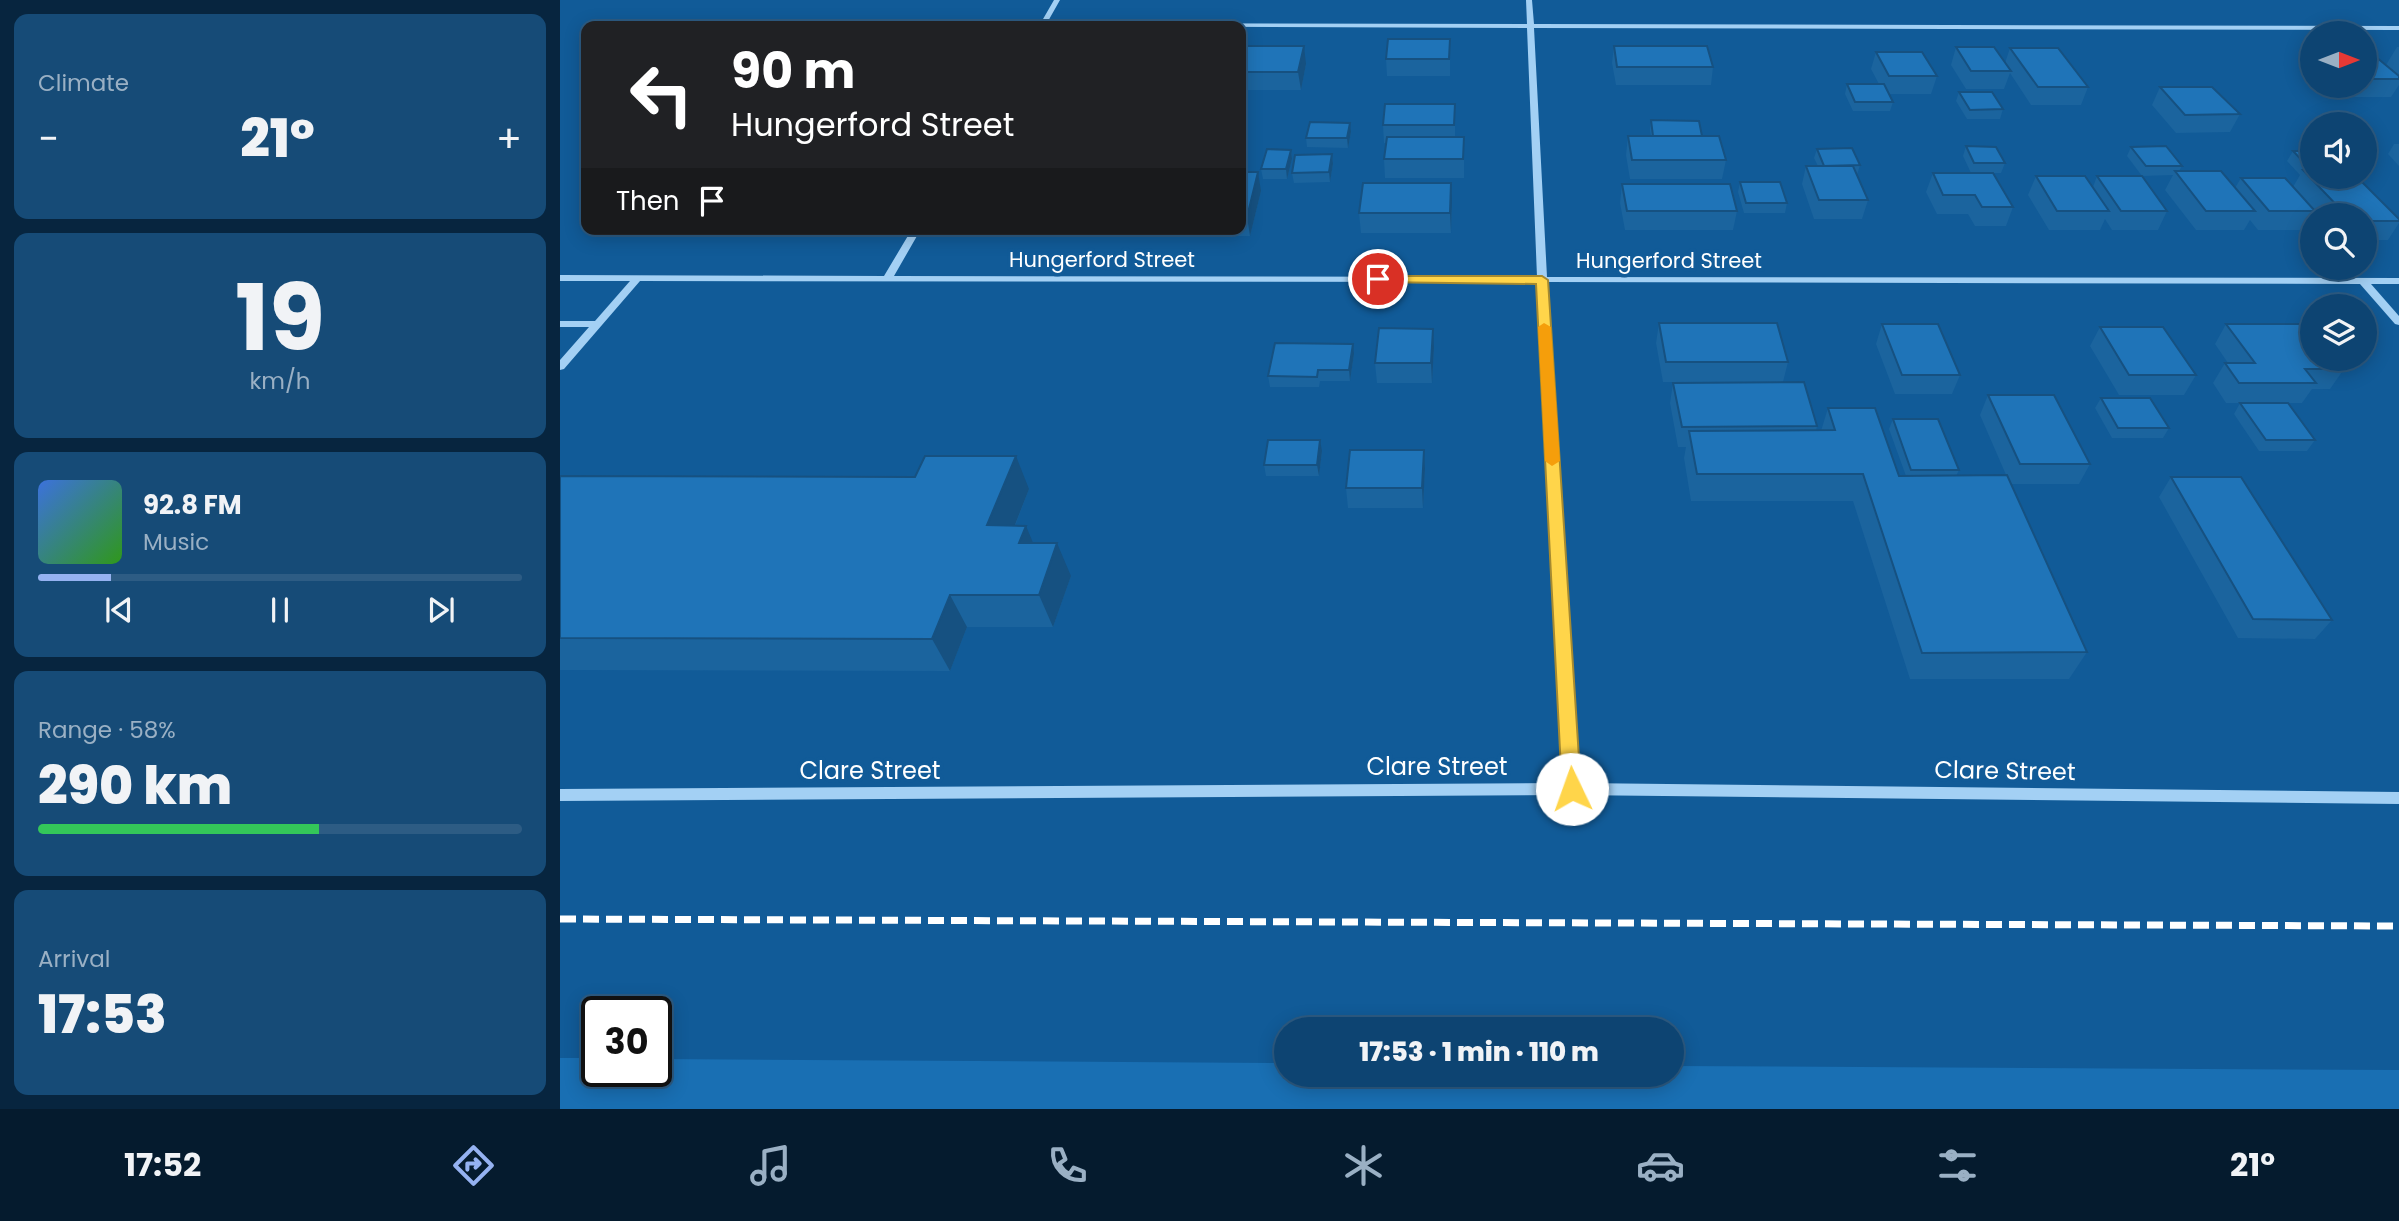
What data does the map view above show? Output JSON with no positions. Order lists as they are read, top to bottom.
{
  "streets": {
    "street": ["Hungerford Street", "Clare Street"]
  },
  "north": "right",
  "page": {
    "tile": [
      "Climate",
      ["19", "km/h"],
      ["Range · 58%", "290 km"],
      ["Arrival", "17:53"]
    ],
    "turn": ["90 m", "Hungerford Street"],
    "heat": ["−", "21°", "+"],
    "then": "Then",
    "song": ["92.8 FM", "Music"],
    "limit": "30",
    "trip": "17:53 · 1 min · 110 m",
    "tabs": ["17:52", "21°"]
  }
}
